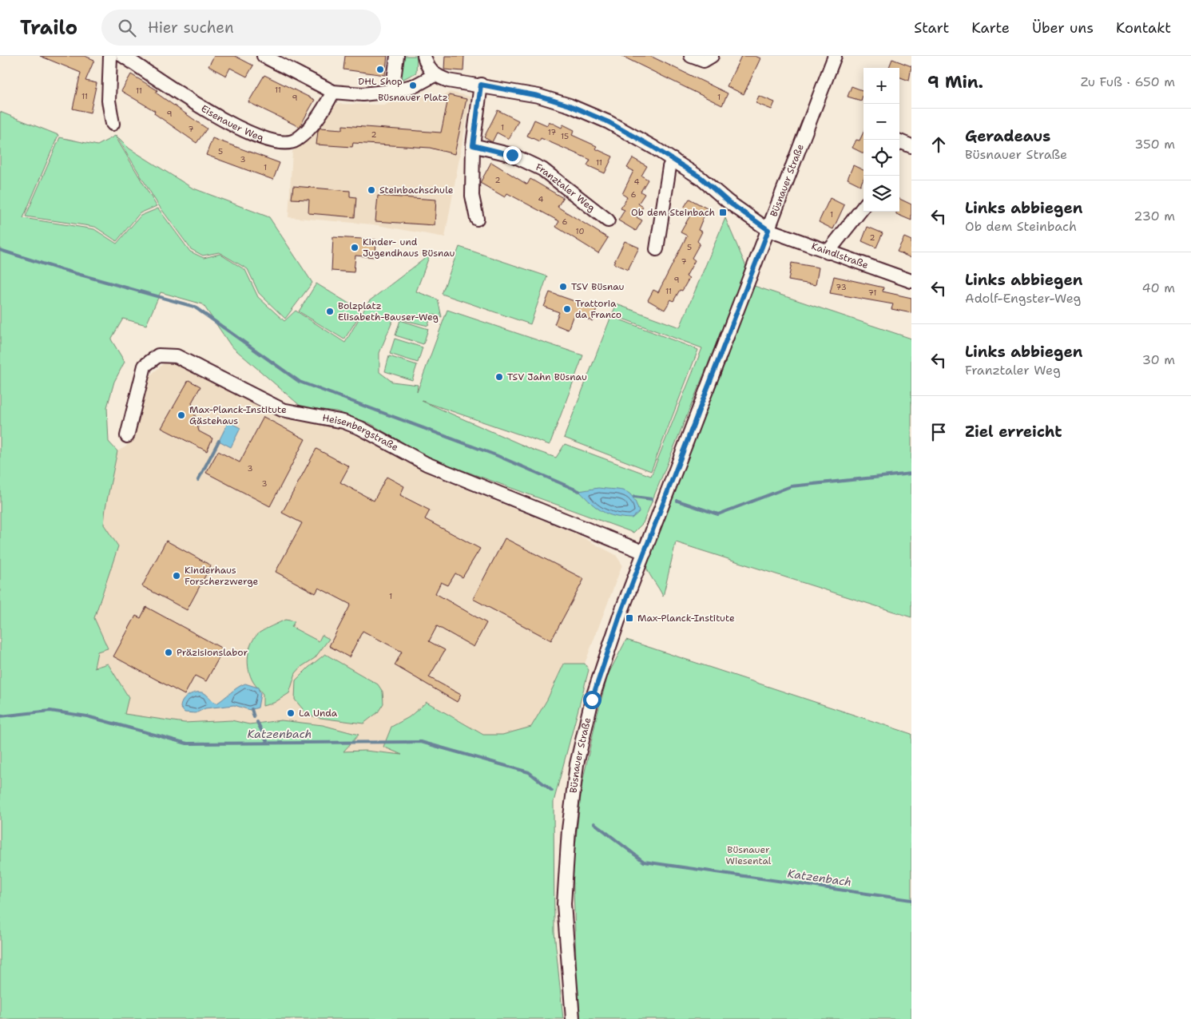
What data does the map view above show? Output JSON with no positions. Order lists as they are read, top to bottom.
{
  "streets": {
    "street": [
      "Eisenauer Weg",
      "Büsnauer Straße",
      "Franztaler Weg",
      "Kaindlstraße",
      "Heisenbergstraße"
    ]
  },
  "crossings": [
    ["Büsnauer Straße", "Kaindlstraße"],
    ["Büsnauer Straße", "Heisenbergstraße"]
  ],
  "water": ["Katzenbach"],
  "parks": ["Büsnauer Wiesental"],
  "places": {
    "other": [
      "DHL Shop",
      "Büsnauer Platz",
      "Steinbachschule",
      "Kinder- und Jugendhaus Büsnau",
      "TSV Büsnau",
      "Trattoria da Franco",
      "Bolzplatz Elisabeth-Bauser-Weg",
      "TSV Jahn Büsnau",
      "Max-Planck-Institute Gästehaus",
      "Kinderhaus Forscherzwerge",
      "Präzisionslabor",
      "La Unda"
    ],
    "transit": ["Ob dem Steinbach", "Max-Planck-Institute"]
  },
  "house_numbers": [
    "11",
    "11",
    "11",
    "1",
    "9",
    "9",
    "1",
    "7",
    "17",
    "2",
    "15",
    "5",
    "3",
    "11",
    "1",
    "2",
    "4",
    "6",
    "4",
    "1",
    "6",
    "10",
    "2",
    "5",
    "7",
    "9",
    "73",
    "11",
    "71",
    "3",
    "3",
    "1"
  ],
  "page": {
    "header": "Trailo",
    "search": "Hier suchen",
    "nav": [
      "Start",
      "Karte",
      "Über uns",
      "Kontakt"
    ],
    "heading": ["9 Min.", "Zu Fuß · 650 m"],
    "map_buttons": ["+", "−"],
    "list": [
      ["Geradeaus", "Büsnauer Straße", "350 m"],
      ["Links abbiegen", "Ob dem Steinbach", "230 m"],
      ["Links abbiegen", "Adolf-Engster-Weg", "40 m"],
      ["Links abbiegen", "Franztaler Weg", "30 m"],
      "Ziel erreicht"
    ]
  }
}
